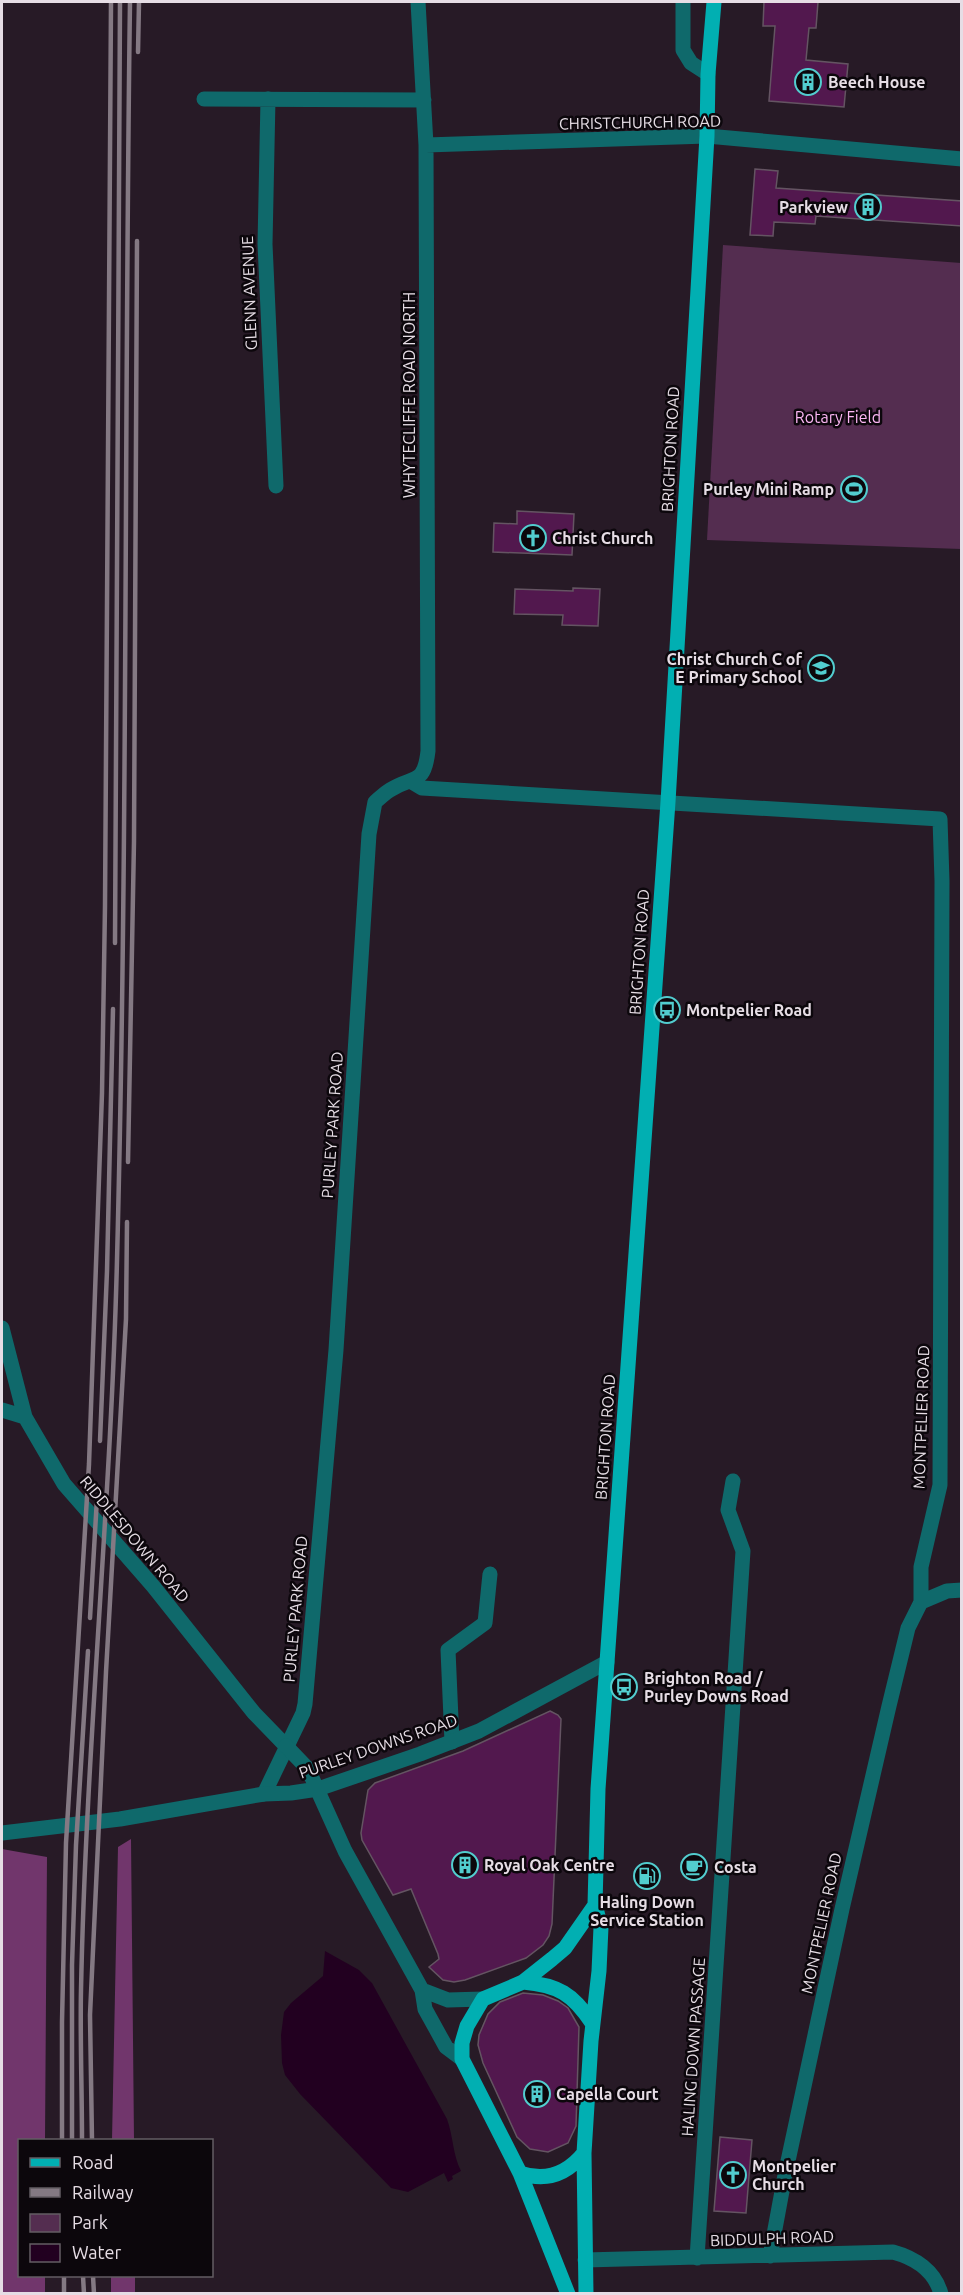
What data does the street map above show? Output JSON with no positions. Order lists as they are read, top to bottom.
{
  "streets": {
    "main road": ["BRIGHTON ROAD"],
    "street": [
      "CHRISTCHURCH ROAD",
      "GLENN AVENUE",
      "WHYTECLIFFE ROAD NORTH",
      "PURLEY PARK ROAD",
      "MONTPELIER ROAD",
      "RIDDLESDOWN ROAD",
      "PURLEY DOWNS ROAD",
      "HALING DOWN PASSAGE",
      "BIDDULPH ROAD"
    ]
  },
  "crossings": [
    ["CHRISTCHURCH ROAD", "WHYTECLIFFE ROAD NORTH"],
    ["CHRISTCHURCH ROAD", "BRIGHTON ROAD"],
    ["WHYTECLIFFE ROAD NORTH", "PURLEY PARK ROAD"],
    ["BRIGHTON ROAD", "MONTPELIER ROAD"],
    ["BRIGHTON ROAD", "RIDDLESDOWN ROAD"],
    ["BRIGHTON ROAD", "PURLEY DOWNS ROAD"],
    ["PURLEY PARK ROAD", "RIDDLESDOWN ROAD"],
    ["MONTPELIER ROAD", "BIDDULPH ROAD"],
    ["RIDDLESDOWN ROAD", "PURLEY DOWNS ROAD"],
    ["HALING DOWN PASSAGE", "BIDDULPH ROAD"]
  ],
  "parks": ["Rotary Field"],
  "places": {
    "building": [
      "Beech House",
      "Parkview",
      "Royal Oak Centre",
      "Capella Court"
    ],
    "sports": ["Purley Mini Ramp"],
    "church": ["Christ Church", "Montpelier Church"],
    "school or university": ["Christ Church C of E Primary School"],
    "bus stop": ["Montpelier Road", "Brighton Road / Purley Downs Road"],
    "cafe": ["Costa"],
    "fuel station": ["Haling Down Service Station"]
  },
  "legend": [
    "Road",
    "Railway",
    "Park",
    "Water"
  ]
}
